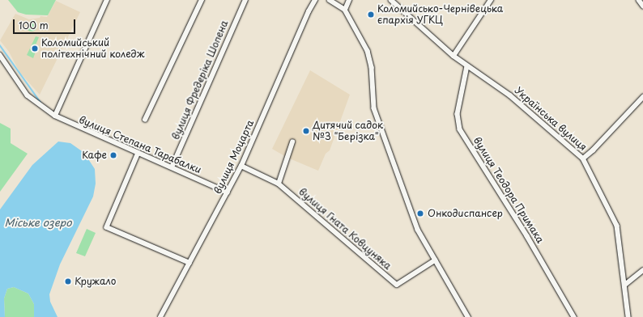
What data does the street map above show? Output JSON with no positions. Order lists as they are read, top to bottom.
{
  "streets": {
    "street": [
      "вулиця Фредеріка Шопена",
      "Українська вулиця",
      "вулиця Степана Тарабалки",
      "вулиця Моцарта",
      "вулиця Теодора Примака",
      "вулиця Гната Ковцуняка"
    ]
  },
  "crossings": [
    ["вулиця Фредеріка Шопена", "вулиця Степана Тарабалки"],
    ["Українська вулиця", "вулиця Теодора Примака"],
    ["вулиця Степана Тарабалки", "вулиця Моцарта"],
    ["вулиця Моцарта", "вулиця Гната Ковцуняка"]
  ],
  "water": ["Міське озеро"],
  "places": [
    "Коломийсько-Чернівецька єпархія УГКЦ",
    "Коломийський політехнічний коледж",
    "Дитячий садок №3 \"Берізка\"",
    "Кафе",
    "Онкодиспансер",
    "Кружало"
  ],
  "scale_bar": "100 m"
}
